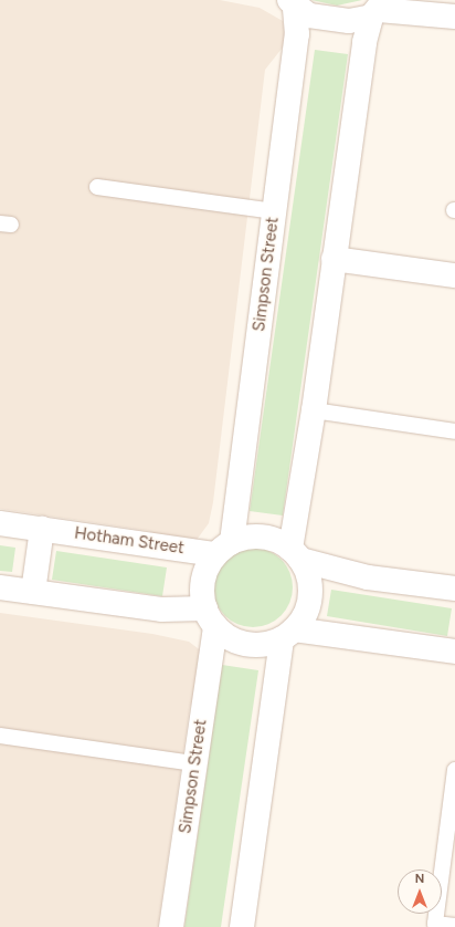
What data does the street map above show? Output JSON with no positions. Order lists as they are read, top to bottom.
{
  "streets": {
    "street": ["Simpson Street", "Hotham Street"]
  },
  "crossings": [
    ["Simpson Street", "Hotham Street"]
  ],
  "north": "top"
}
